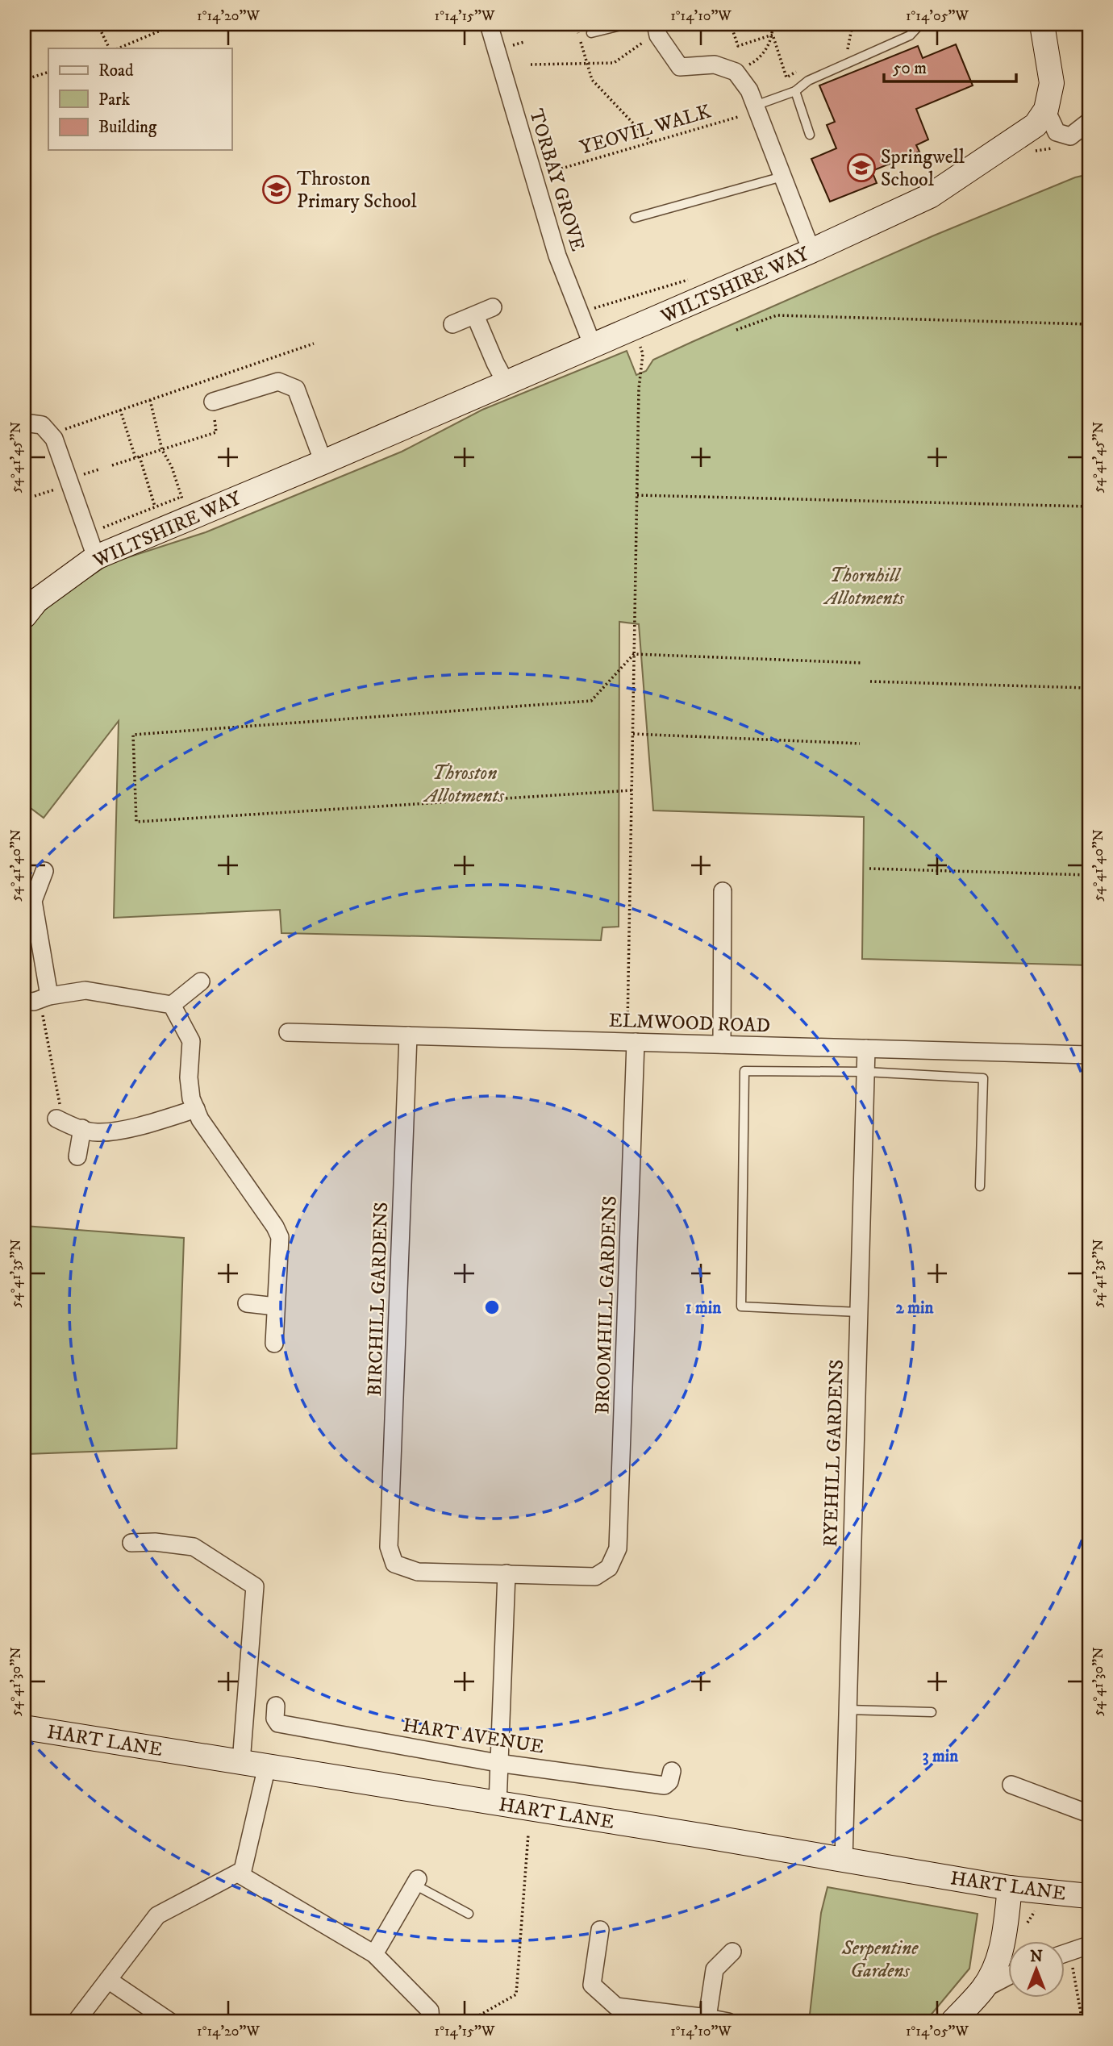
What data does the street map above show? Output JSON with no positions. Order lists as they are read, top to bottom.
{
  "streets": {
    "street": [
      "TORBAY GROVE",
      "WILTSHIRE WAY",
      "ELMWOOD ROAD",
      "BIRCHILL GARDENS",
      "BROOMHILL GARDENS",
      "RYEHILL GARDENS",
      "HART AVENUE",
      "HART LANE"
    ],
    "path": ["YEOVIL WALK"]
  },
  "crossings": [
    ["TORBAY GROVE", "WILTSHIRE WAY"],
    ["ELMWOOD ROAD", "BIRCHILL GARDENS"],
    ["ELMWOOD ROAD", "BROOMHILL GARDENS"],
    ["ELMWOOD ROAD", "RYEHILL GARDENS"],
    ["BIRCHILL GARDENS", "BROOMHILL GARDENS"],
    ["RYEHILL GARDENS", "HART LANE"]
  ],
  "parks": ["Thornhill Allotments", "Throston Allotments", "Serpentine Gardens"],
  "places": {
    "school or university": ["Springwell School", "Throston Primary School"]
  },
  "legend": ["Road", "Park", "Building"],
  "scale_bar": "50 m",
  "north": "top",
  "coordinates": [
    "1°14'20\"W",
    "1°14'15\"W",
    "1°14'10\"W",
    "1°14'05\"W",
    "54°41'45\"N",
    "54°41'40\"N",
    "54°41'35\"N",
    "54°41'30\"N"
  ],
  "rings": ["1 min", "2 min", "3 min"]
}
